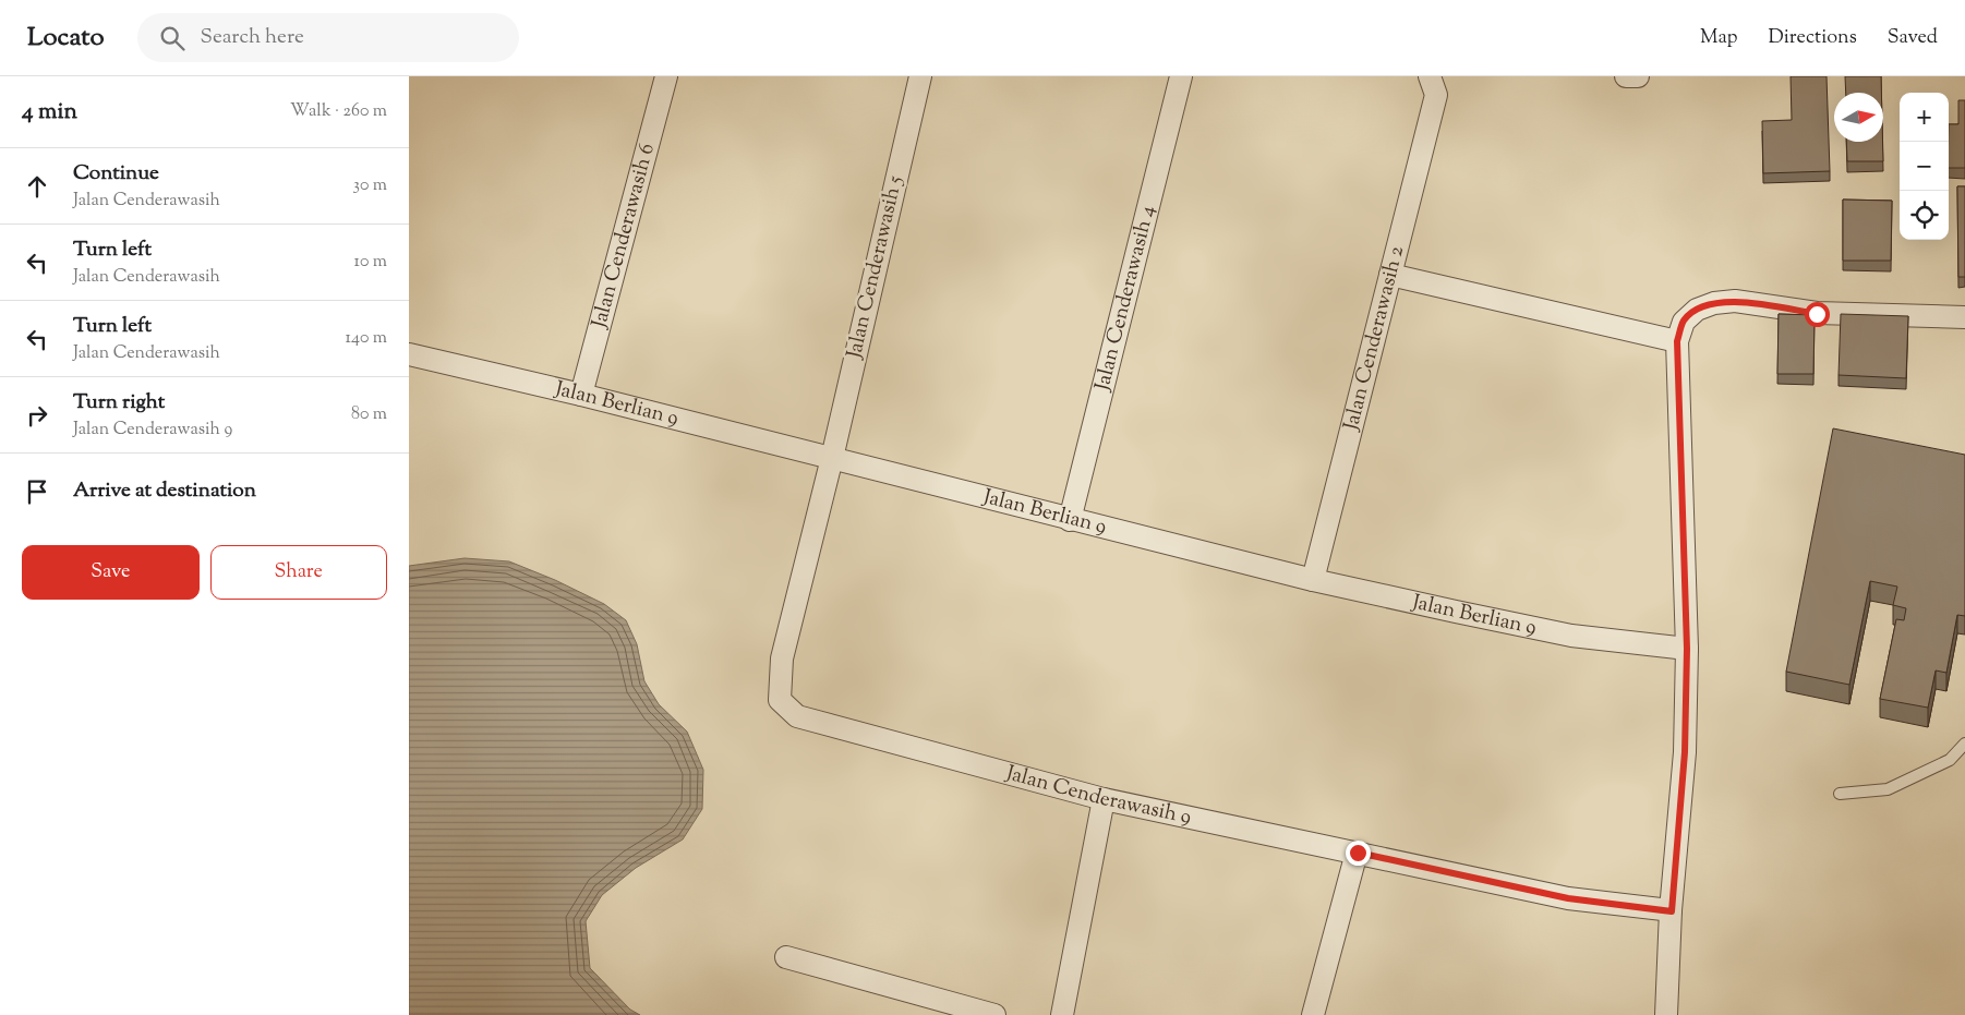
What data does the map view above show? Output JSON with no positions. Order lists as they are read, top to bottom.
{
  "streets": {
    "street": [
      "Jalan Cenderawasih 6",
      "Jalan Cenderawasih 5",
      "Jalan Cenderawasih 4",
      "Jalan Cenderawasih 2",
      "Jalan Berlian 9",
      "Jalan Cenderawasih 9"
    ]
  },
  "crossings": [
    ["Jalan Cenderawasih 6", "Jalan Berlian 9"],
    ["Jalan Cenderawasih 5", "Jalan Berlian 9"],
    ["Jalan Cenderawasih 5", "Jalan Cenderawasih 9"],
    ["Jalan Cenderawasih 4", "Jalan Berlian 9"],
    ["Jalan Cenderawasih 2", "Jalan Berlian 9"],
    ["Jalan Berlian 9", "Jalan Cenderawasih 9"]
  ],
  "north": "right",
  "page": {
    "header": "Locato",
    "search": "Search here",
    "nav": ["Map", "Directions", "Saved"],
    "heading": ["4 min", "Walk · 260 m"],
    "map_buttons": ["+", "−"],
    "list": [
      ["Continue", "Jalan Cenderawasih", "30 m"],
      ["Turn left", "Jalan Cenderawasih", "10 m"],
      ["Turn left", "Jalan Cenderawasih", "140 m"],
      ["Turn right", "Jalan Cenderawasih 9", "80 m"],
      "Arrive at destination"
    ],
    "buttons": ["Save", "Share"]
  }
}
